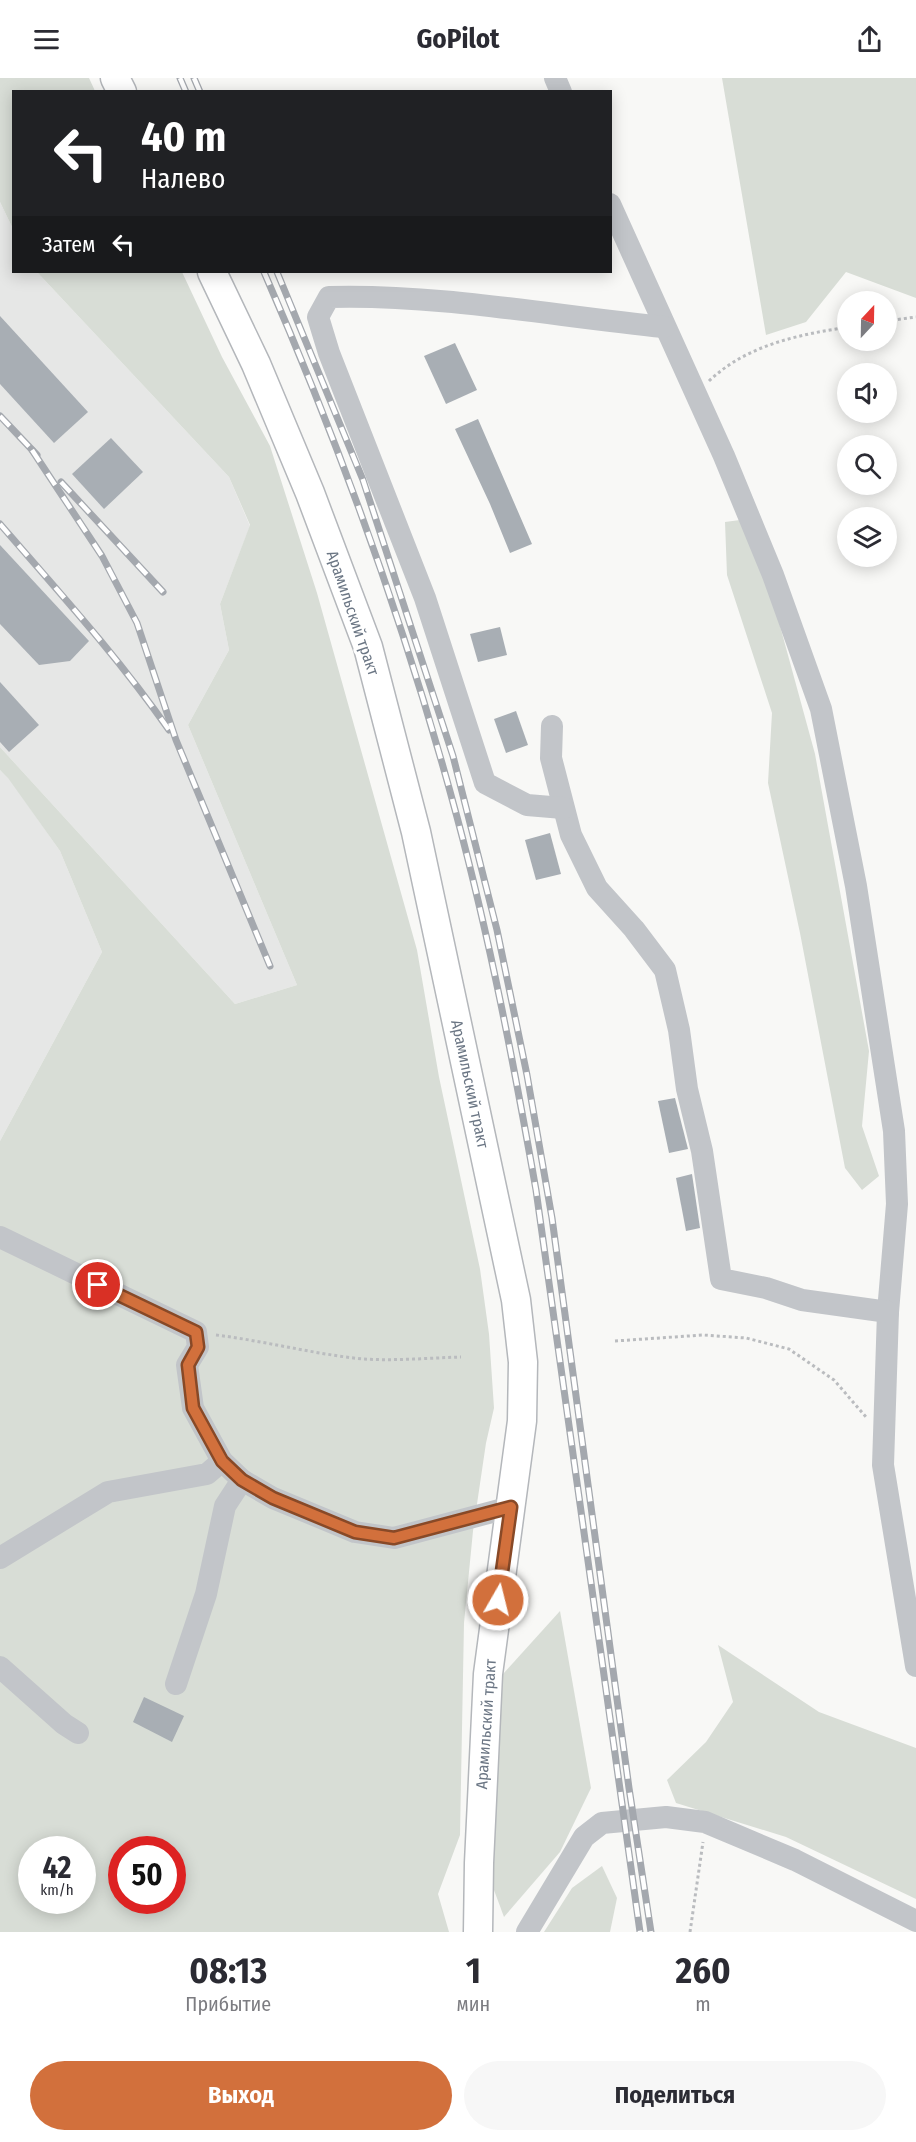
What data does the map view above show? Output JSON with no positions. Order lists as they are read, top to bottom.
{
  "streets": {
    "main road": ["Арамильский тракт"]
  },
  "north": "top",
  "page": {
    "header": "GoPilot",
    "turn": ["40 m", "Налево"],
    "then": "Затем",
    "speed": "42 km/h",
    "limit": "50",
    "eta": [
      "08:13",
      "Прибытие",
      "1",
      "мин",
      "260",
      "m"
    ],
    "buttons": ["Выход", "Поделиться"]
  }
}
